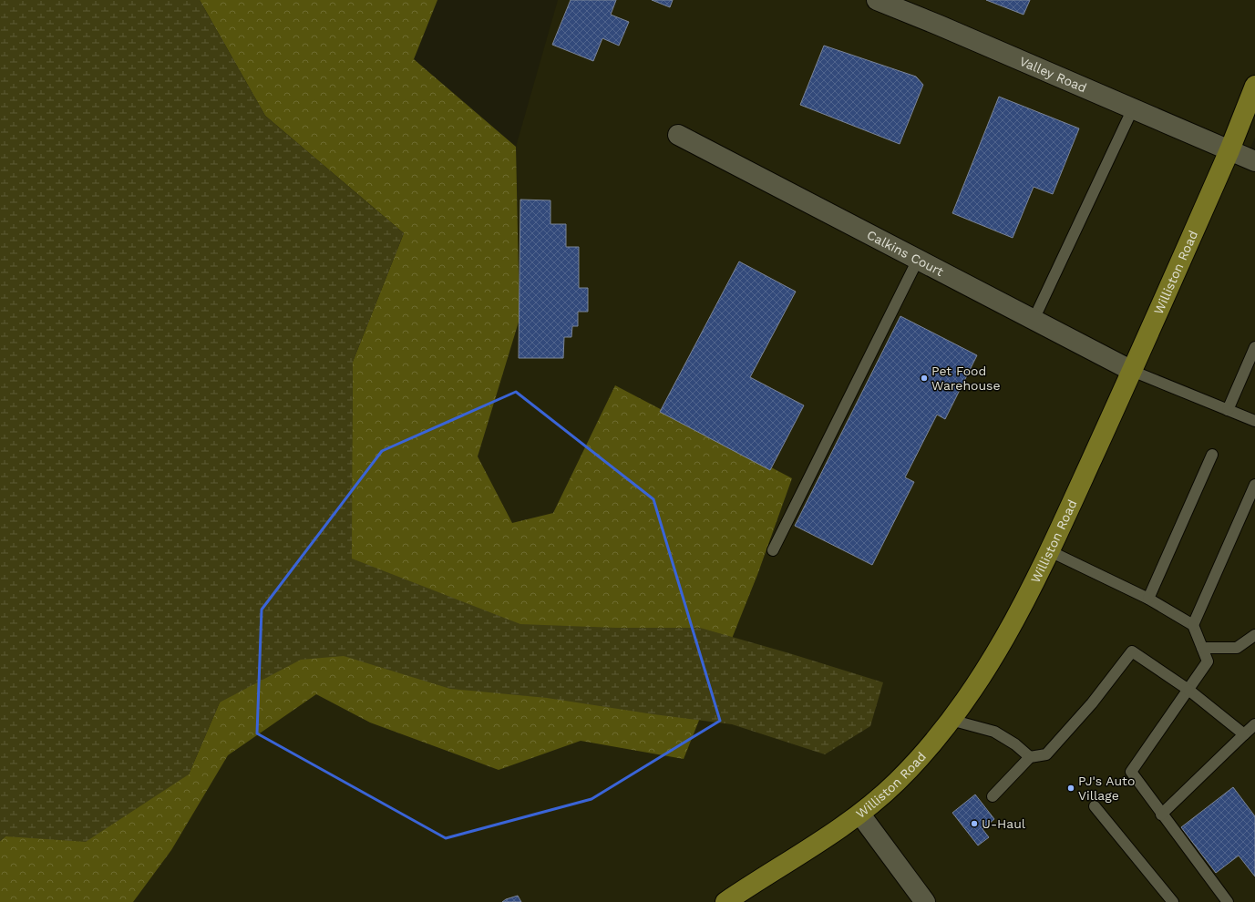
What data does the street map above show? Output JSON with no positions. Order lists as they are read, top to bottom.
{
  "streets": {
    "main road": ["Williston Road"],
    "street": ["Valley Road", "Calkins Court"]
  },
  "crossings": [
    ["Valley Road", "Williston Road"],
    ["Calkins Court", "Williston Road"]
  ],
  "places": ["Pet Food Warehouse", "PJ's Auto Village", "U-Haul"]
}
